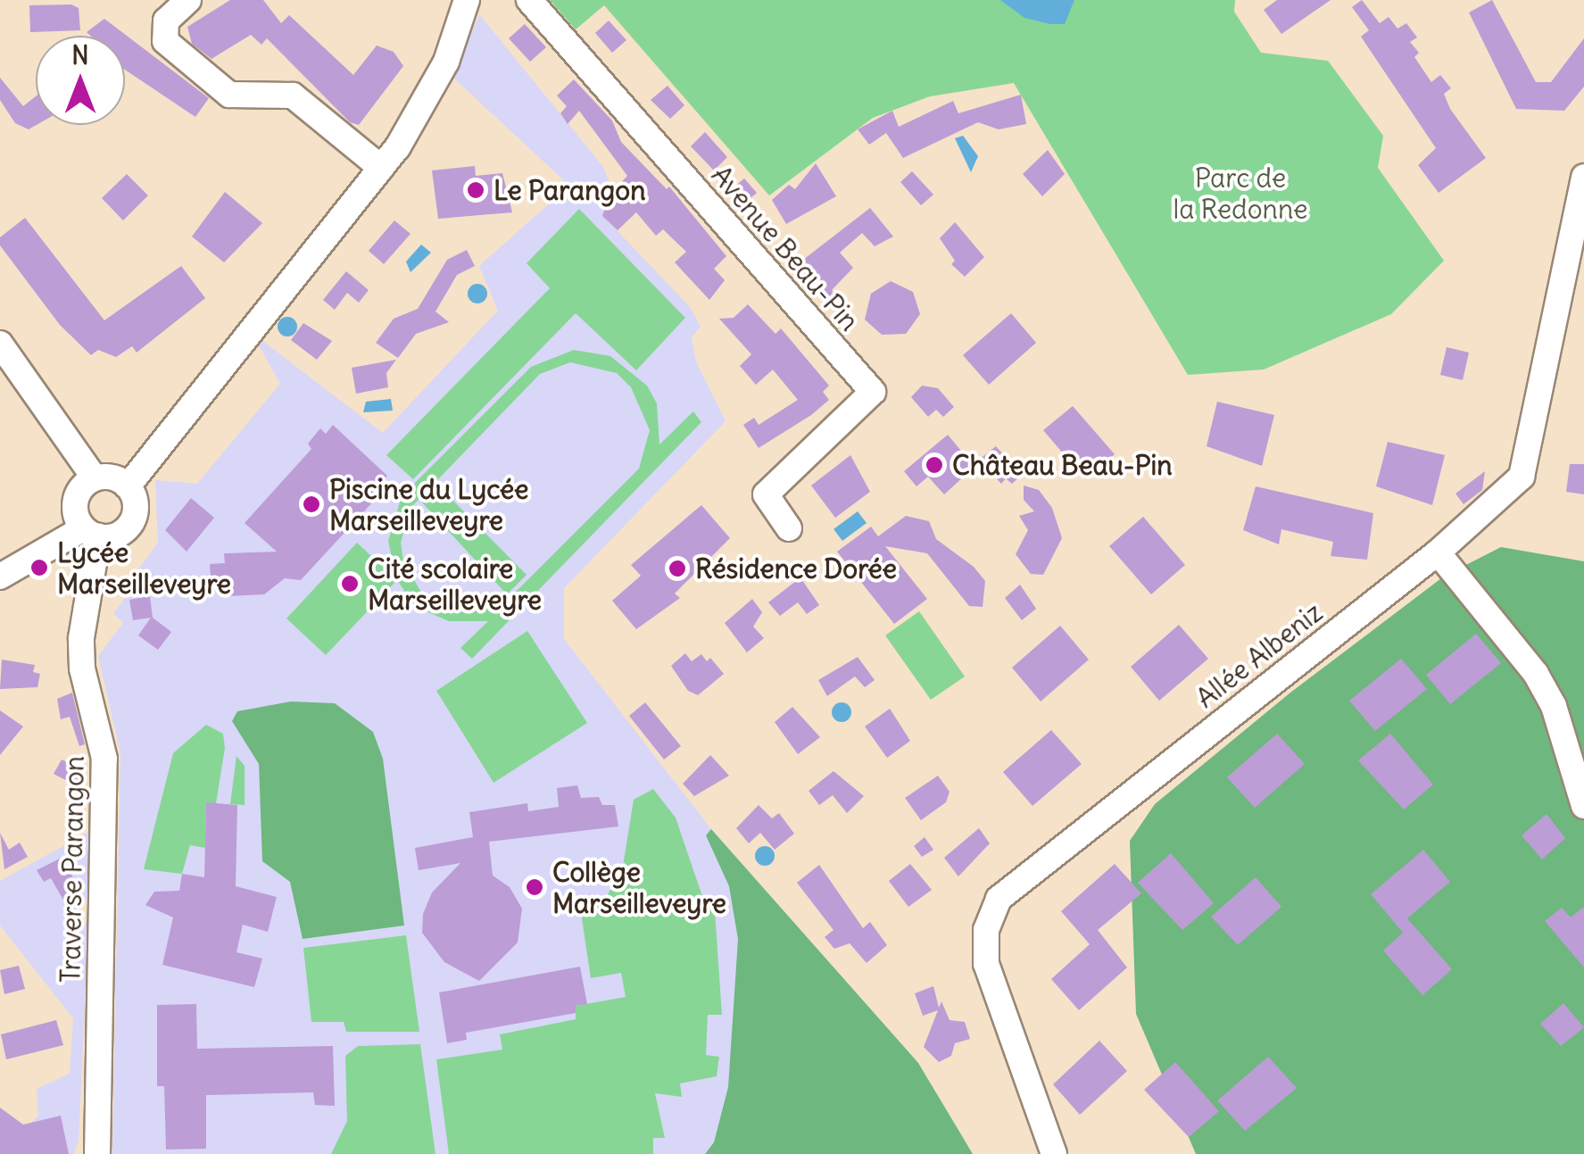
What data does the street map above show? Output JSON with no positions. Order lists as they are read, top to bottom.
{
  "streets": {
    "street": ["Avenue Beau-Pin", "Allée Albeniz", "Traverse Parangon"]
  },
  "parks": ["Parc de la Redonne"],
  "places": [
    "Le Parangon",
    "Château Beau-Pin",
    "Piscine du Lycée Marseilleveyre",
    "Lycée Marseilleveyre",
    "Résidence Dorée",
    "Cité scolaire Marseilleveyre",
    "Collège Marseilleveyre"
  ],
  "north": "top"
}
